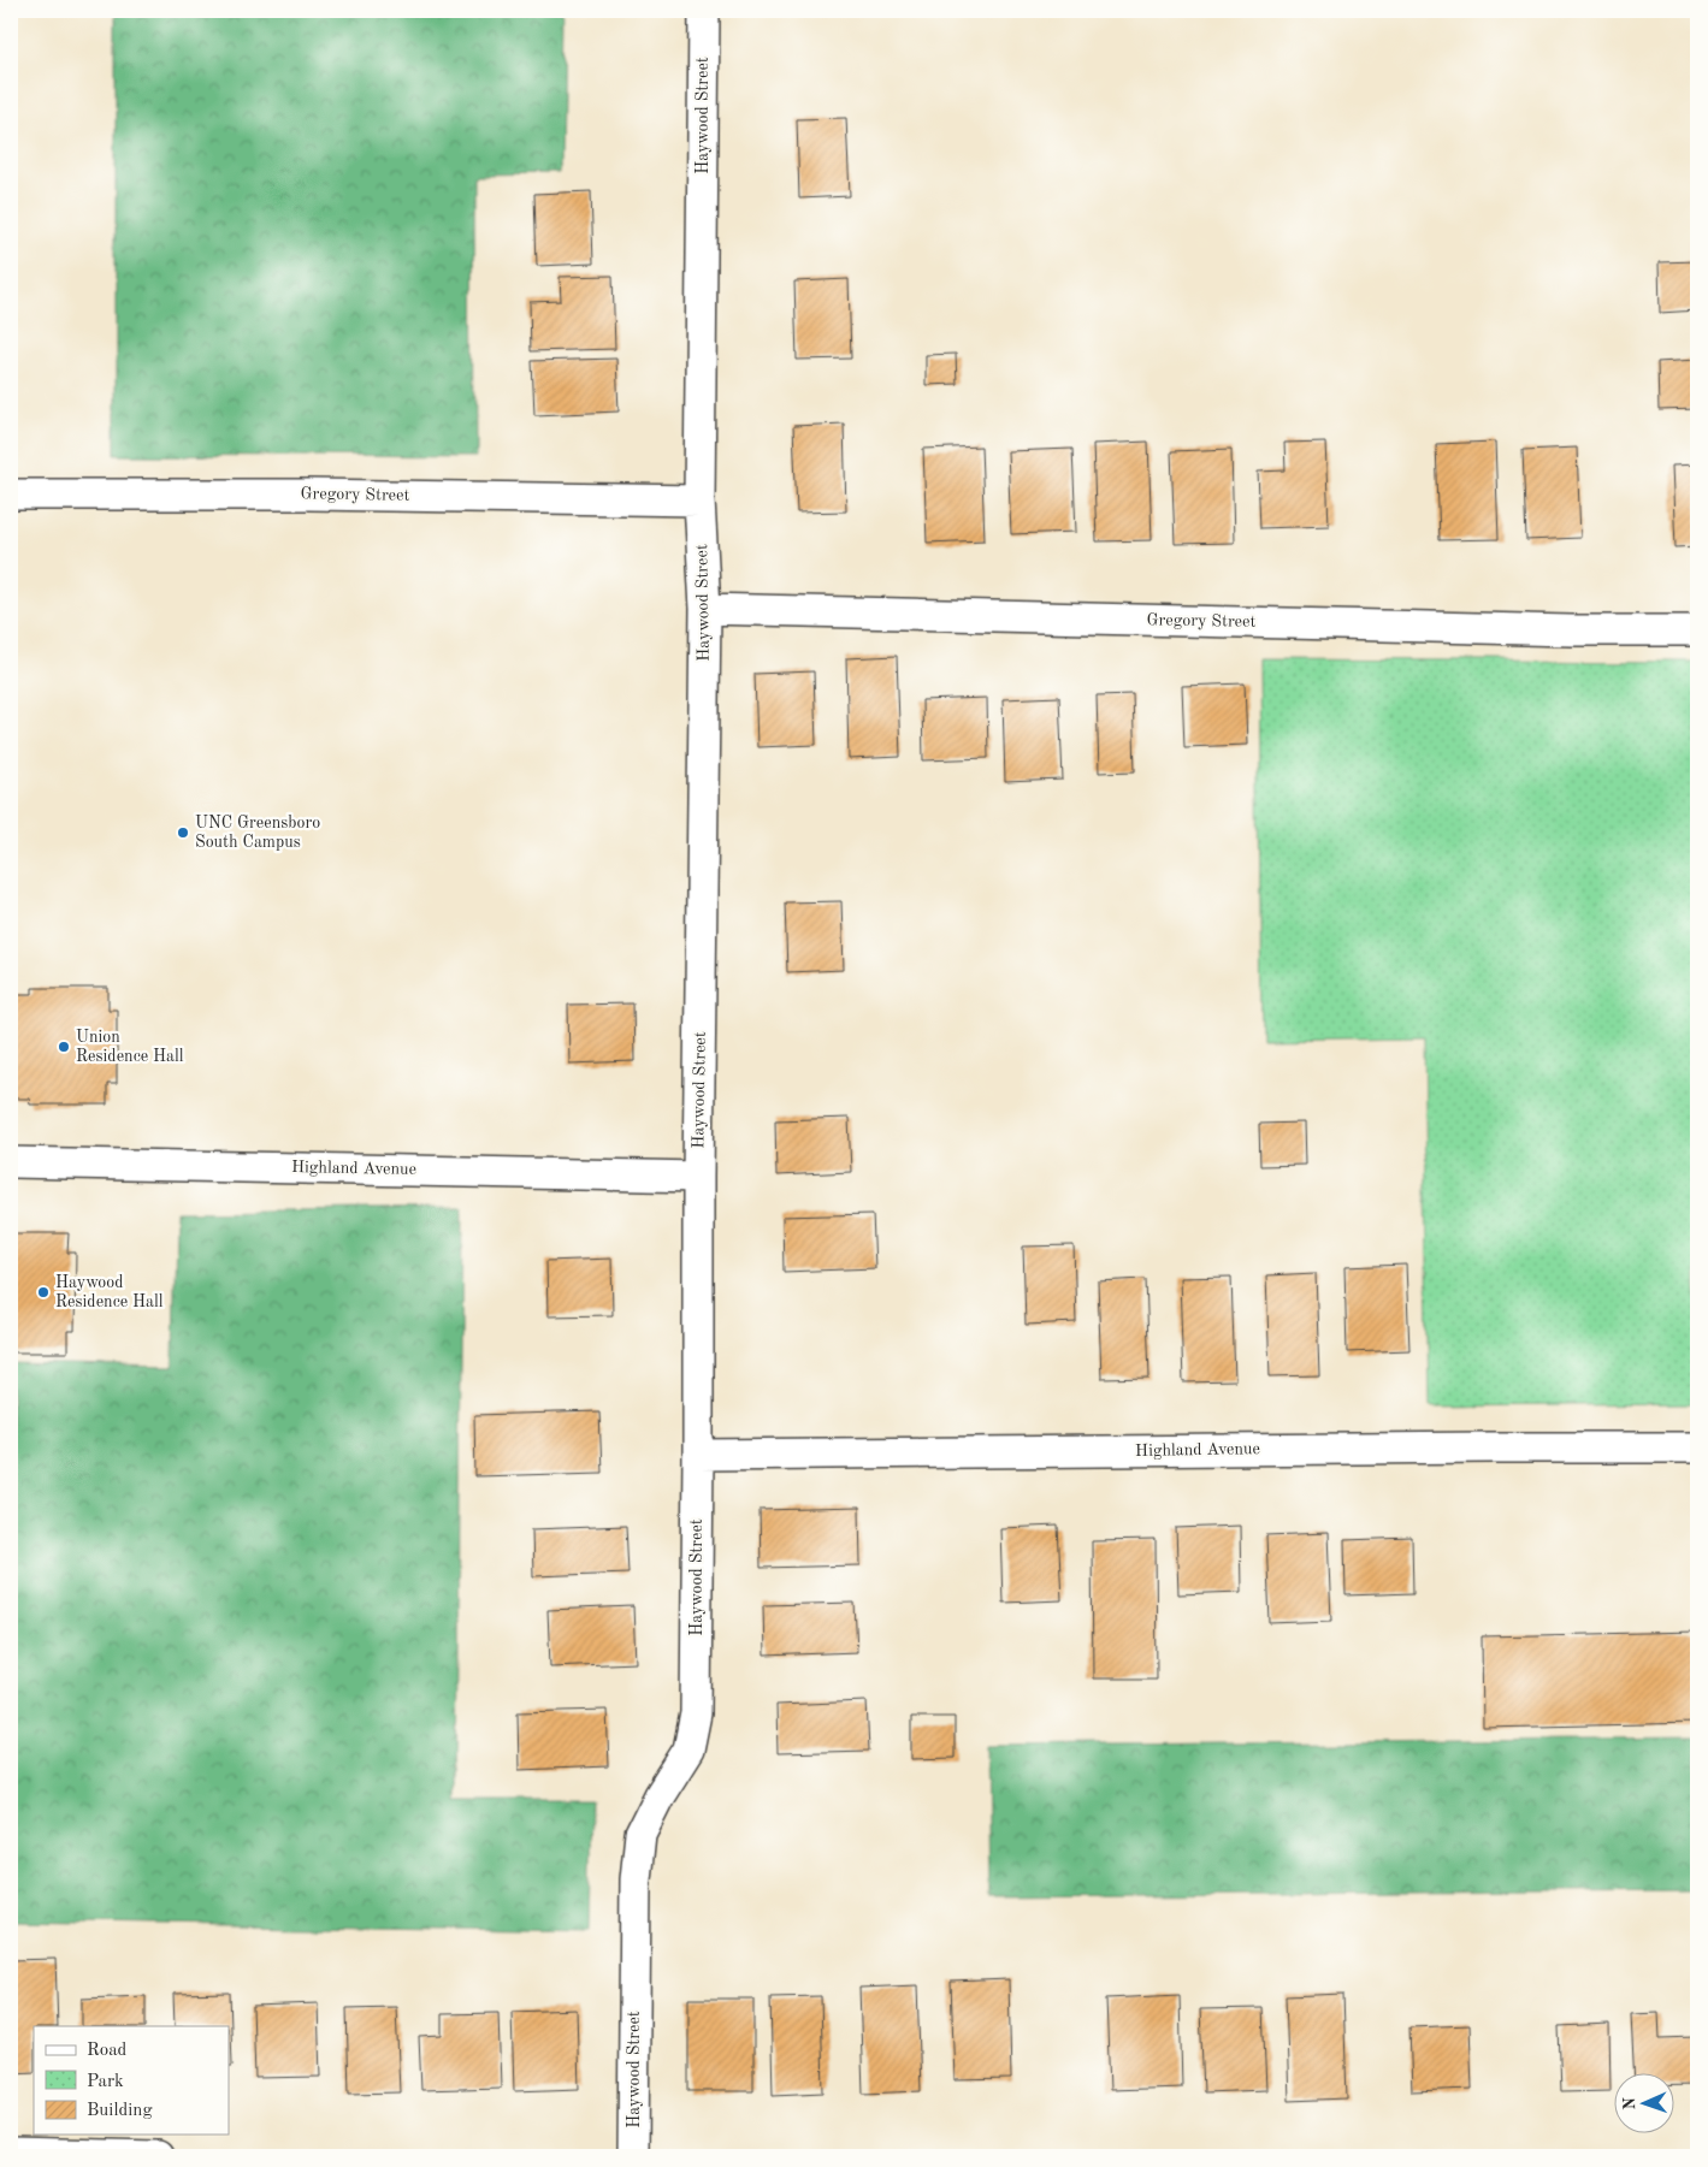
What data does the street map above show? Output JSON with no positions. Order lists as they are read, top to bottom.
{
  "streets": {
    "street": ["Haywood Street", "Gregory Street", "Highland Avenue"]
  },
  "crossings": [
    ["Haywood Street", "Gregory Street"],
    ["Haywood Street", "Highland Avenue"]
  ],
  "places": ["UNC Greensboro South Campus", "Union Residence Hall", "Haywood Residence Hall"],
  "legend": ["Road", "Park", "Building"],
  "north": "left"
}
